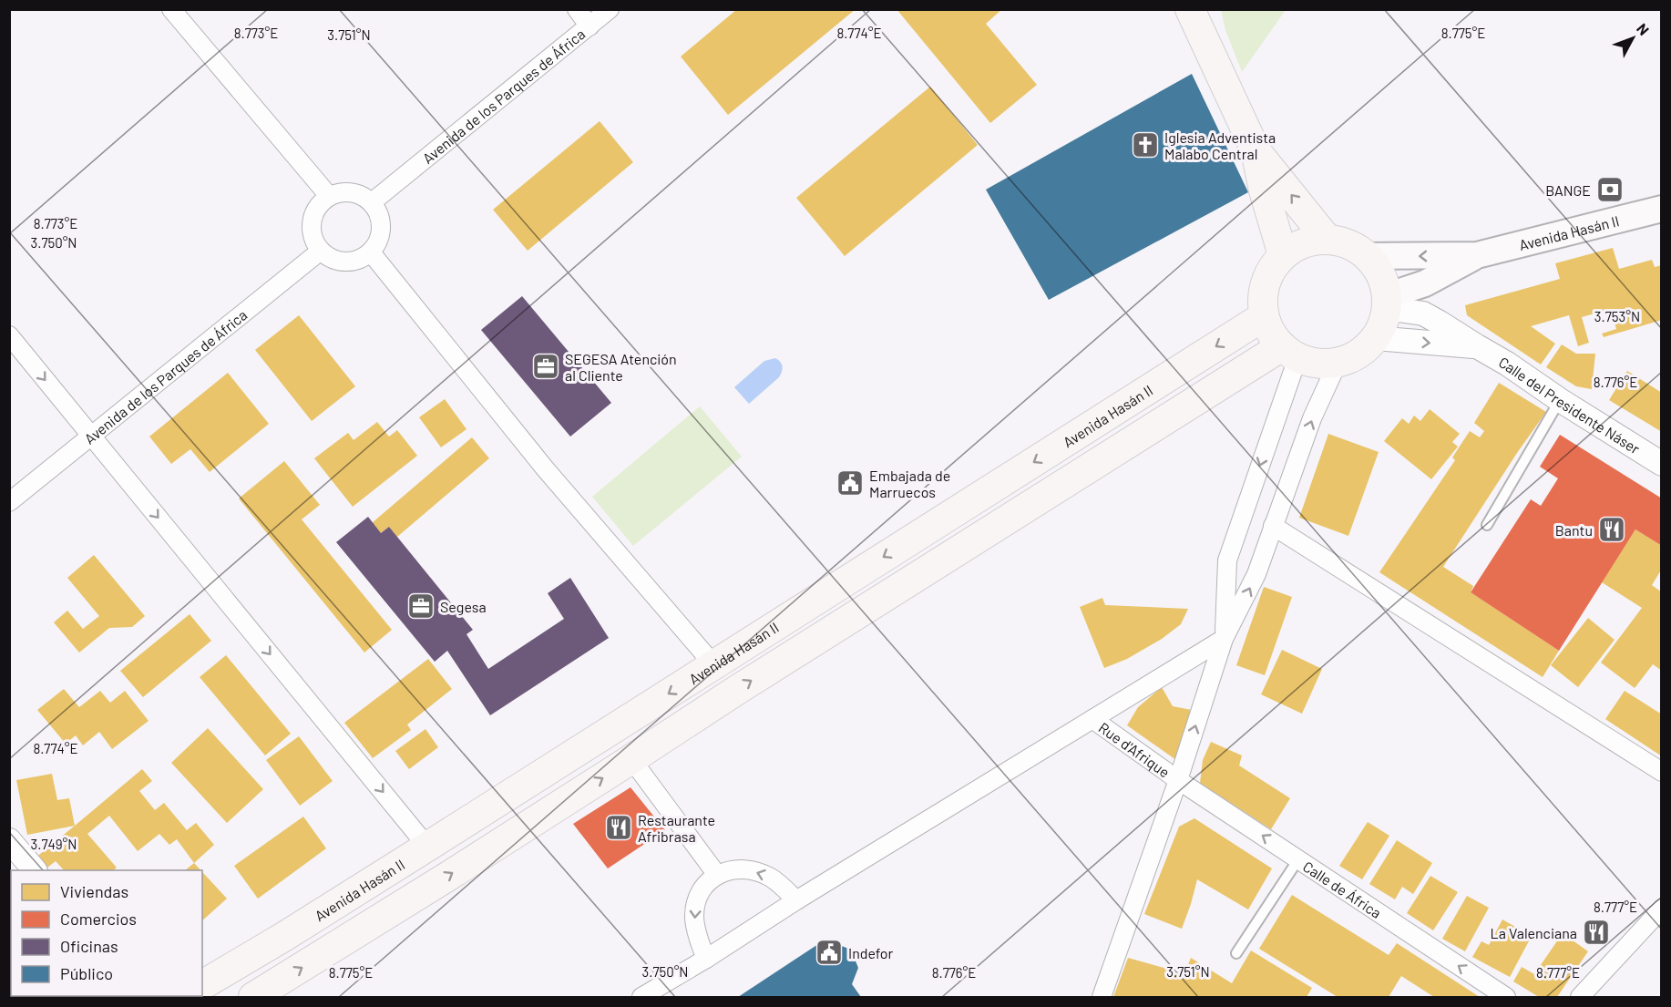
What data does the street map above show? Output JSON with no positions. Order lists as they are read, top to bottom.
{
  "streets": {
    "main road": ["Avenida Hasán II"],
    "street": [
      "Avenida de los Parques de África",
      "Calle del Presidente Náser",
      "Rue d'Afrique",
      "Calle de África"
    ]
  },
  "crossings": [
    ["Avenida Hasán II", "Calle del Presidente Náser"],
    ["Rue d'Afrique", "Calle de África"]
  ],
  "one_way": ["Calle de África"],
  "places": {
    "church": ["Iglesia Adventista Malabo Central"],
    "bank": ["BANGE"],
    "office": ["SEGESA Atención al Cliente", "Segesa"],
    "public building": ["Embajada de Marruecos", "Indefor"],
    "restaurant": ["Bantu", "Restaurante Afribrasa", "La Valenciana"]
  },
  "legend": [
    "Viviendas",
    "Comercios",
    "Oficinas",
    "Público"
  ],
  "north": "top right",
  "coordinates": [
    "8.773°E",
    "8.774°E",
    "8.775°E",
    "3.751°N",
    "3.750°N",
    "3.753°N",
    "8.776°E",
    "3.749°N",
    "8.777°E"
  ]
}
